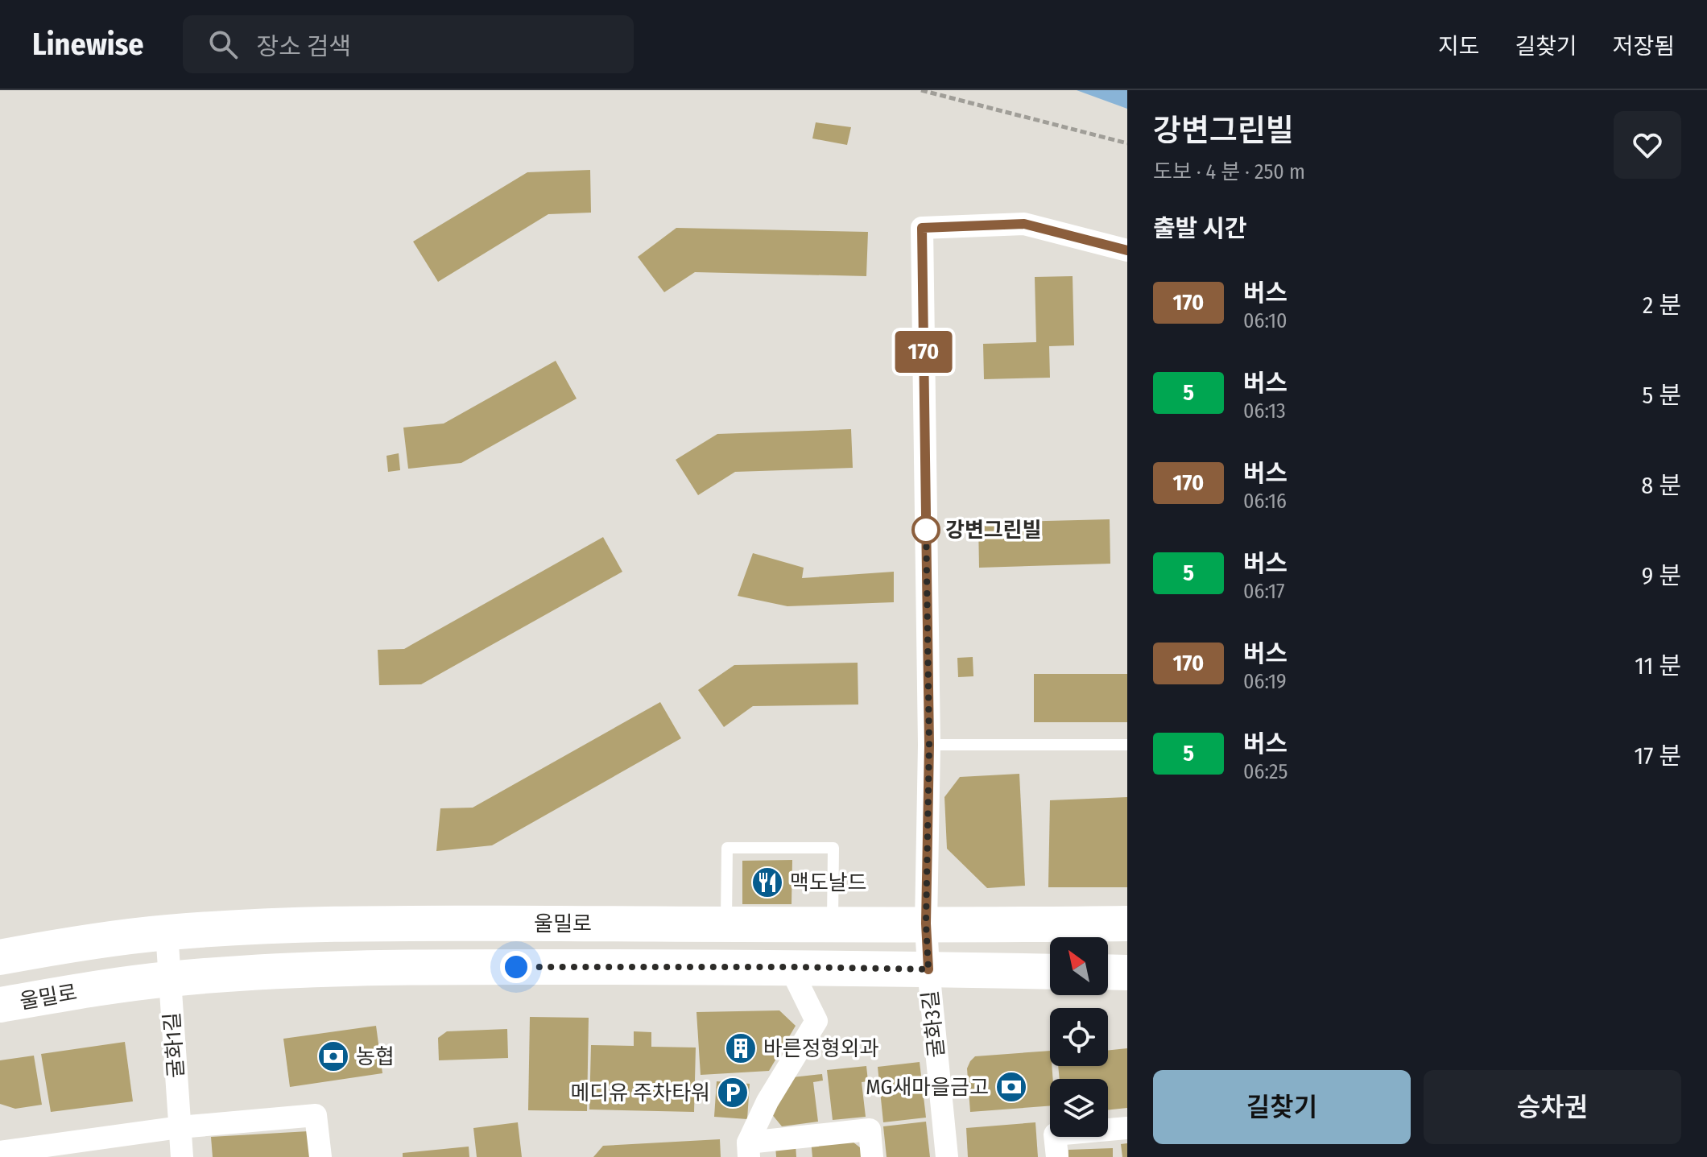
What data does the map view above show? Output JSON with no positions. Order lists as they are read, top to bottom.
{
  "streets": {
    "main road": ["울밀로"],
    "street": ["굴화3길", "굴화1길"]
  },
  "crossings": [
    ["울밀로", "굴화3길"],
    ["울밀로", "굴화1길"]
  ],
  "places": {
    "other": ["강변그린빌"],
    "restaurant": ["맥도날드"],
    "building": ["바른정형외과"],
    "bank": ["농협", "MG새마을금고"],
    "parking": ["메디유 주차타워"]
  },
  "lines": ["bus line 170"],
  "north": "top left",
  "page": {
    "header": "Linewise",
    "search": "장소 검색",
    "nav": ["지도", "길찾기", "저장됨"],
    "on_map": "170",
    "heading": [
      ["강변그린빌", "도보 · 4 분 · 250 m"],
      "출발 시간"
    ],
    "list": [
      {
        "mark": "170",
        "name": "버스",
        "note": "06:10",
        "value": "2 분"
      },
      {
        "mark": "5",
        "name": "버스",
        "note": "06:13",
        "value": "5 분"
      },
      {
        "mark": "170",
        "name": "버스",
        "note": "06:16",
        "value": "8 분"
      },
      {
        "mark": "5",
        "name": "버스",
        "note": "06:17",
        "value": "9 분"
      },
      {
        "mark": "170",
        "name": "버스",
        "note": "06:19",
        "value": "11 분"
      },
      {
        "mark": "5",
        "name": "버스",
        "note": "06:25",
        "value": "17 분"
      }
    ],
    "buttons": ["길찾기", "승차권"]
  }
}
